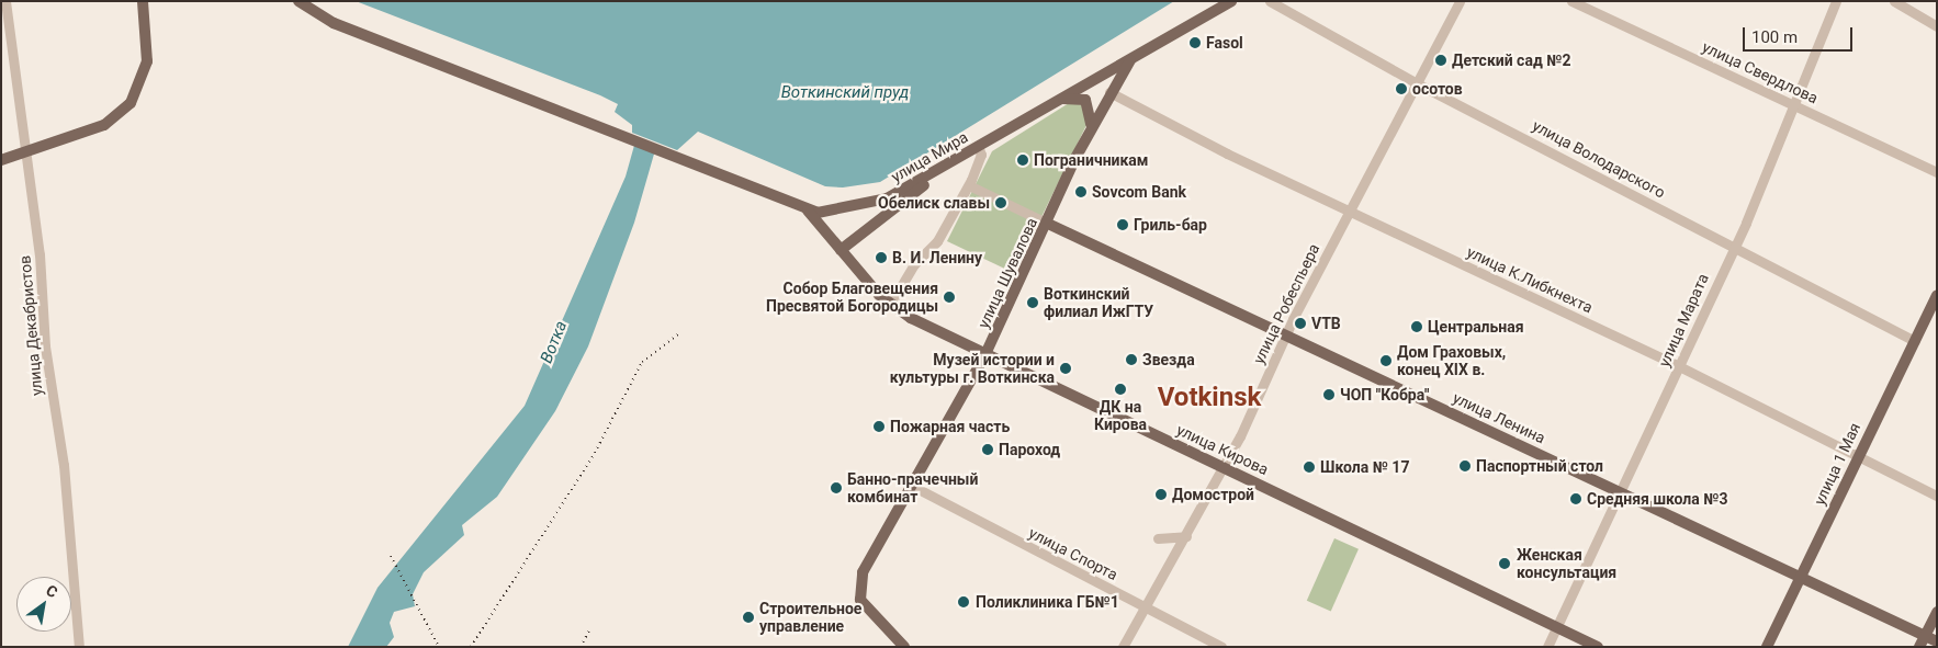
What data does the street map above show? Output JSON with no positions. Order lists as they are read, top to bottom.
{
  "streets": {
    "main road": [
      "улица Мира",
      "улица Шувалова",
      "улица Ленина",
      "улица Кирова",
      "улица 1 Мая"
    ],
    "street": [
      "улица Свердлова",
      "улица Володарского",
      "улица К.Либкнехта",
      "улица Робеспьера",
      "улица Марата",
      "улица Декабристов",
      "улица Спорта"
    ]
  },
  "crossings": [
    ["улица Свердлова", "улица Марата"],
    ["улица Мира", "улица Шувалова"],
    ["улица Мира", "улица К.Либкнехта"],
    ["улица Мира", "улица Кирова"],
    ["улица Володарского", "улица Робеспьера"],
    ["улица Володарского", "улица Марата"],
    ["улица Володарского", "улица 1 Мая"],
    ["улица Шувалова", "улица Ленина"],
    ["улица Шувалова", "улица Кирова"],
    ["улица Шувалова", "улица Спорта"],
    ["улица К.Либкнехта", "улица Робеспьера"],
    ["улица К.Либкнехта", "улица Марата"],
    ["улица К.Либкнехта", "улица 1 Мая"],
    ["улица Робеспьера", "улица Ленина"],
    ["улица Робеспьера", "улица Кирова"],
    ["улица Робеспьера", "улица Спорта"],
    ["улица Марата", "улица Ленина"],
    ["улица Марата", "улица Кирова"],
    ["улица Ленина", "улица 1 Мая"]
  ],
  "districts": ["Votkinsk"],
  "water": ["Воткинский пруд", "Вотка"],
  "places": [
    "Fasol",
    "Детский сад №2",
    "осотов",
    "Пограничникам",
    "Sovcom Bank",
    "Обелиск славы",
    "Гриль-бар",
    "В. И. Ленину",
    "Собор Благовещения Пресвятой Богородицы",
    "Воткинский филиал ИжГТУ",
    "VTB",
    "Центральная",
    "Звезда",
    "Дом Граховых, конец XIX в.",
    "Музей истории и культуры г. Воткинска",
    "ДК на Кирова",
    "ЧОП \"Кобра\"",
    "Пожарная часть",
    "Пароход",
    "Паспортный стол",
    "Школа № 17",
    "Банно-прачечный комбинат",
    "Домострой",
    "Средняя школа №3",
    "Женская консультация",
    "Поликлиника ГБ№1",
    "Строительное управление"
  ],
  "scale_bar": "100 m",
  "north": "top right"
}
